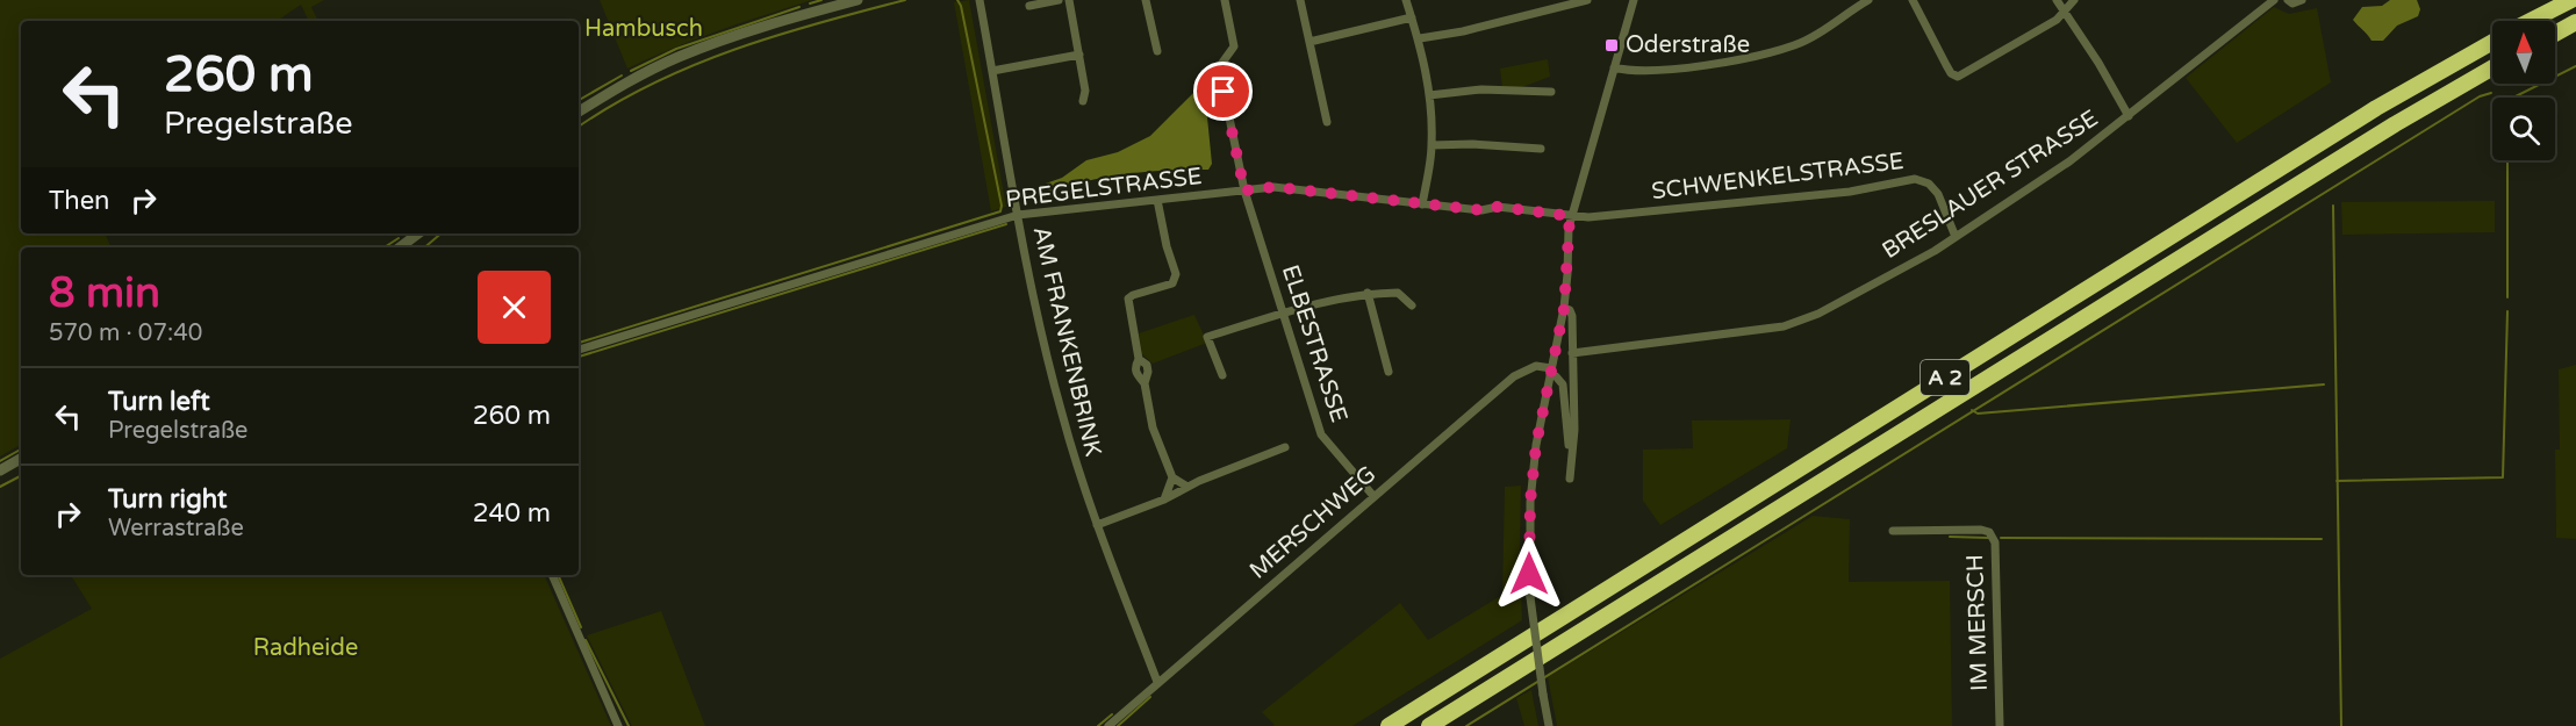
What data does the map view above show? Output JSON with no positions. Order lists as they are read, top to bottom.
{
  "streets": {
    "highway": ["A 2"],
    "street": [
      "SCHWENKELSTRASSE",
      "BRESLAUER STRASSE",
      "PREGELSTRASSE",
      "AM FRANKENBRINK",
      "ELBESTRASSE",
      "MERSCHWEG",
      "IM MERSCH"
    ]
  },
  "crossings": [
    ["SCHWENKELSTRASSE", "BRESLAUER STRASSE"],
    ["SCHWENKELSTRASSE", "PREGELSTRASSE"],
    ["PREGELSTRASSE", "AM FRANKENBRINK"],
    ["PREGELSTRASSE", "ELBESTRASSE"],
    ["AM FRANKENBRINK", "MERSCHWEG"],
    ["ELBESTRASSE", "MERSCHWEG"]
  ],
  "parks": ["Hambusch", "Radheide"],
  "places": {
    "transit": ["Oderstraße"]
  },
  "north": "top",
  "page": {
    "turn": ["260 m", "Pregelstraße"],
    "then": "Then",
    "heading": ["8 min", "570 m · 07:40"],
    "list": [
      {
        "name": "Turn left",
        "note": "Pregelstraße",
        "value": "260 m"
      },
      {
        "name": "Turn right",
        "note": "Werrastraße",
        "value": "240 m"
      }
    ]
  }
}
